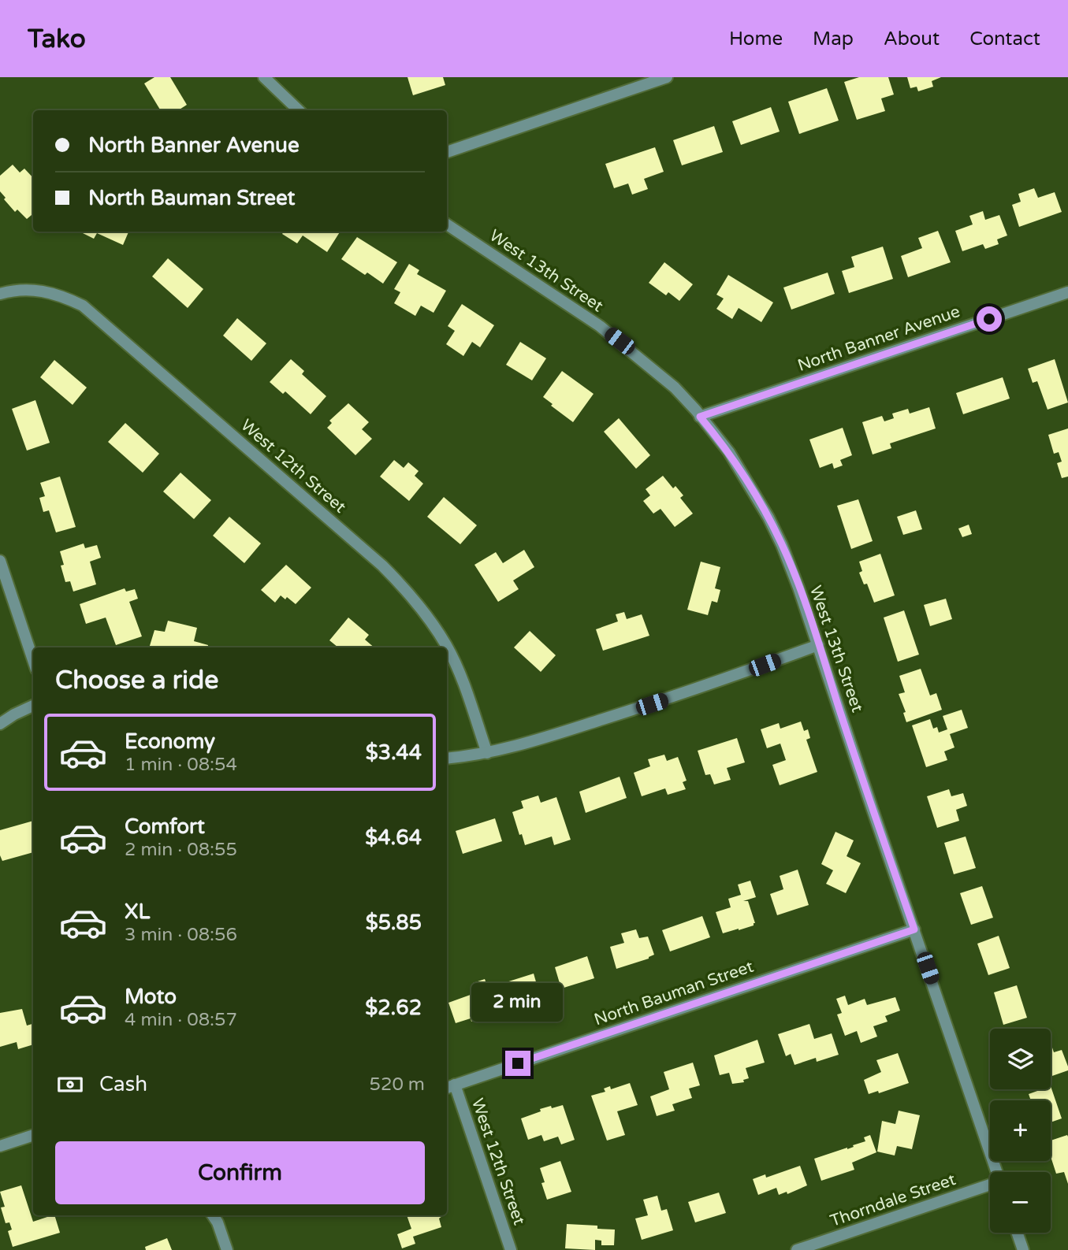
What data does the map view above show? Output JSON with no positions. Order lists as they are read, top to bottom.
{
  "streets": {
    "street": [
      "West 13th Street",
      "North Banner Avenue",
      "West 12th Street",
      "North Bauman Street",
      "Thorndale Street"
    ]
  },
  "crossings": [
    ["West 13th Street", "North Banner Avenue"],
    ["West 13th Street", "North Bauman Street"],
    ["West 12th Street", "North Bauman Street"]
  ],
  "page": {
    "header": "Tako",
    "nav": [
      "Home",
      "Map",
      "About",
      "Contact"
    ],
    "banner": ["North Banner Avenue", "North Bauman Street"],
    "heading": "Choose a ride",
    "list": [
      {
        "name": "Economy",
        "note": "1 min · 08:54",
        "value": "$3.44"
      },
      {
        "name": "Comfort",
        "note": "2 min · 08:55",
        "value": "$4.64"
      },
      {
        "name": "XL",
        "note": "3 min · 08:56",
        "value": "$5.85"
      },
      {
        "name": "Moto",
        "note": "4 min · 08:57",
        "value": "$2.62"
      }
    ],
    "bubble": "2 min",
    "map_buttons": ["+", "−"],
    "pay": ["Cash", "520 m"],
    "buttons": "Confirm"
  }
}
